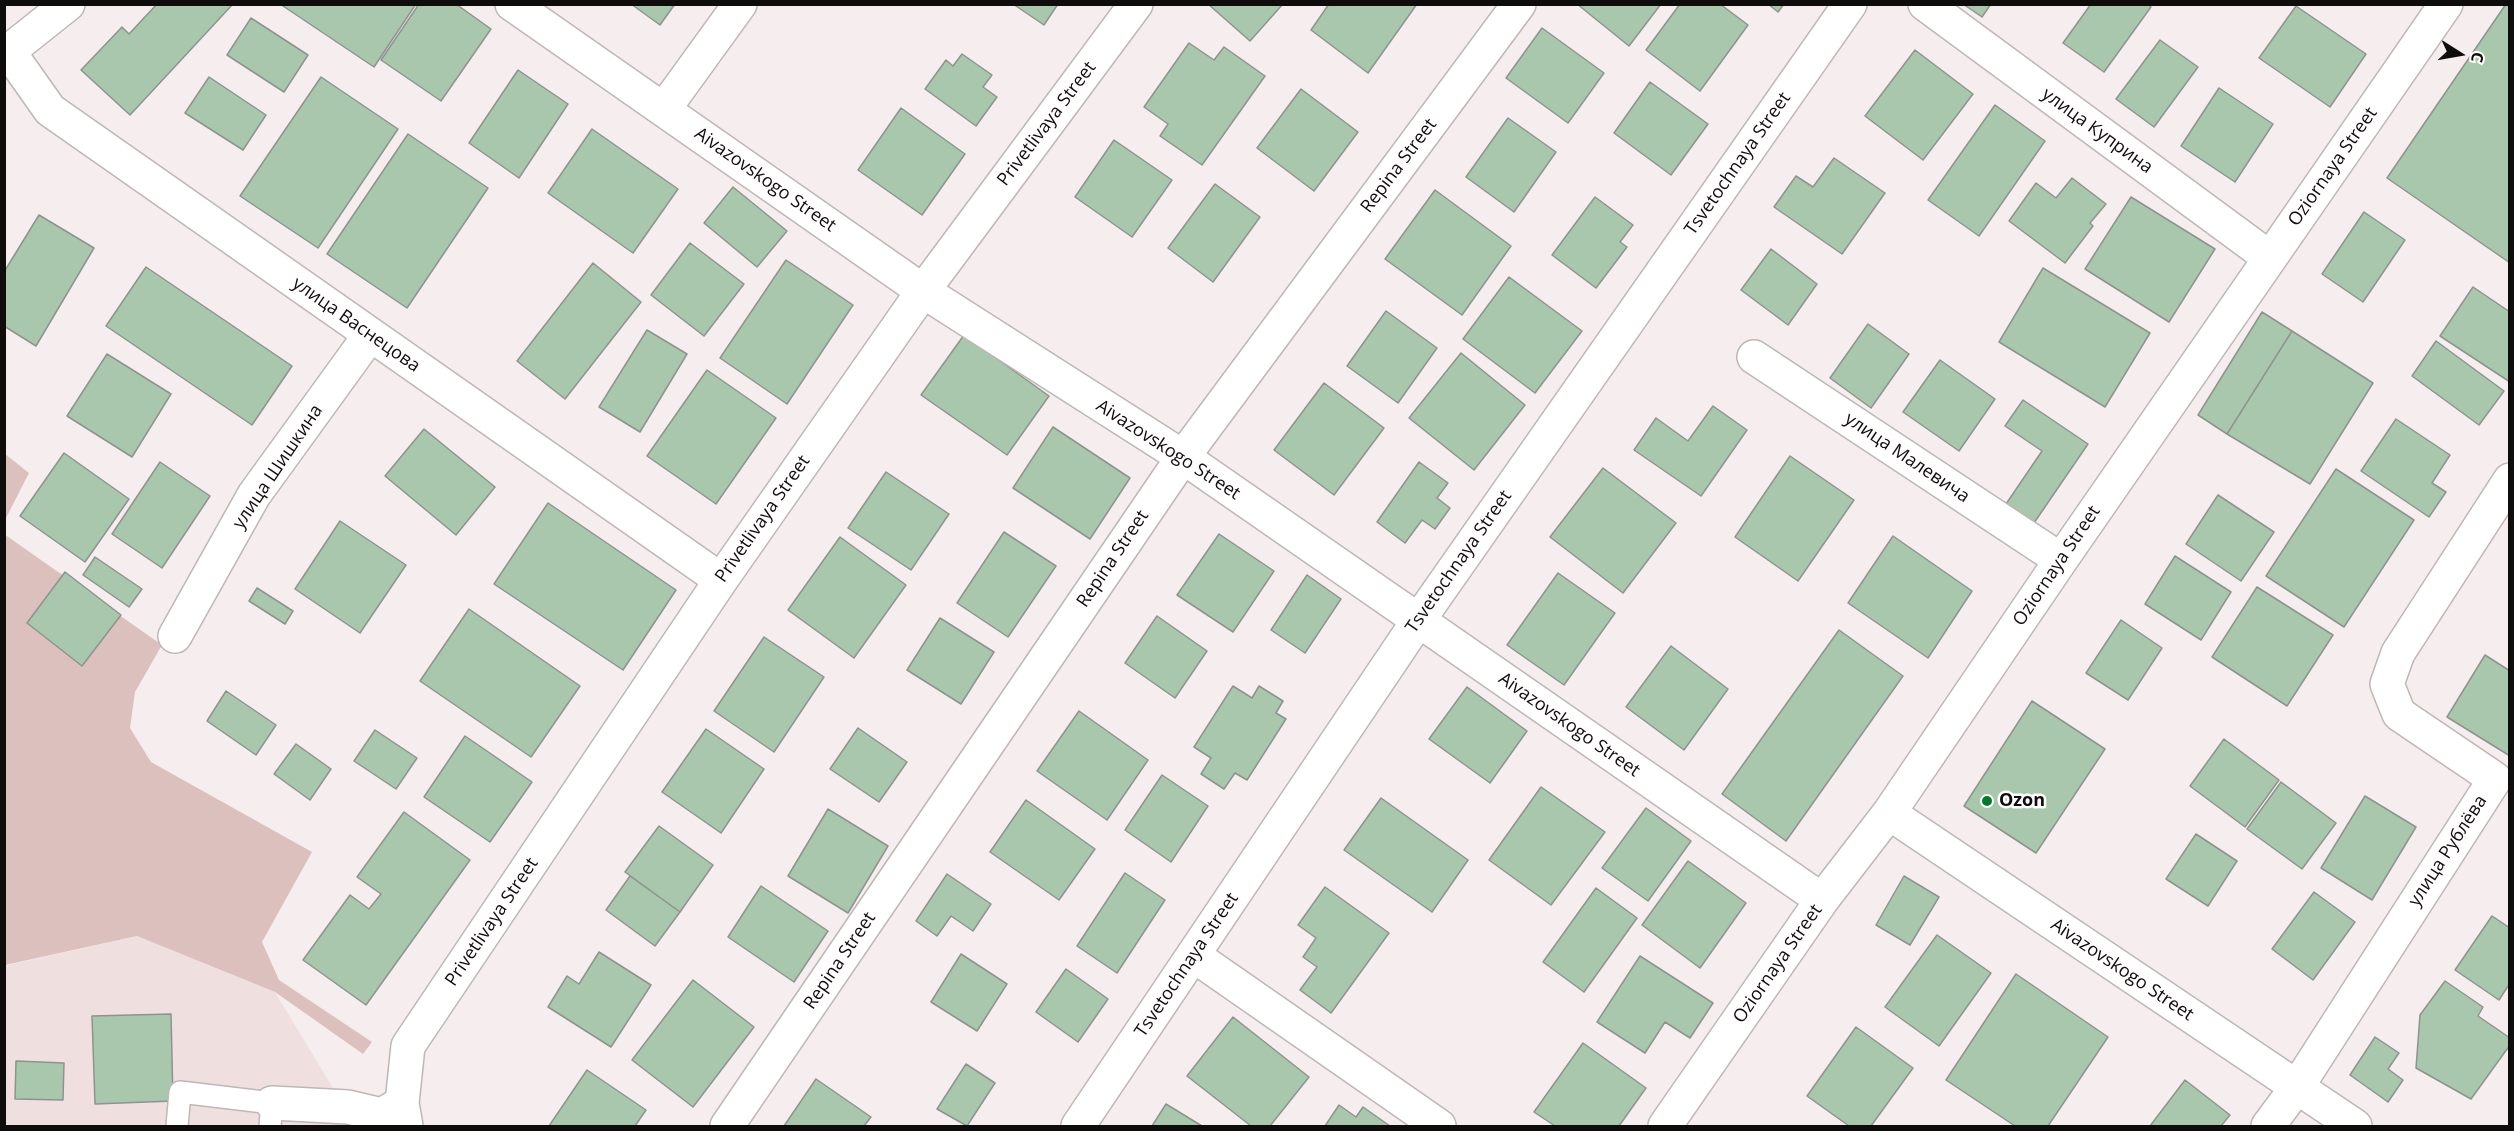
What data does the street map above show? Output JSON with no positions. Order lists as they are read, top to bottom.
{
  "streets": {
    "street": [
      "Privetlivaya Street",
      "улица Куприна",
      "Tsvetochnaya Street",
      "Repina Street",
      "Oziornaya Street",
      "Aivazovskogo Street",
      "улица Васнецова",
      "улица Малевича",
      "улица Шишкина",
      "улица Рублёва"
    ]
  },
  "crossings": [
    ["Privetlivaya Street", "Aivazovskogo Street"],
    ["Privetlivaya Street", "улица Васнецова"],
    ["улица Куприна", "Oziornaya Street"],
    ["Tsvetochnaya Street", "Aivazovskogo Street"],
    ["Repina Street", "Aivazovskogo Street"],
    ["Oziornaya Street", "Aivazovskogo Street"],
    ["Oziornaya Street", "улица Малевича"],
    ["Aivazovskogo Street", "улица Рублёва"],
    ["улица Васнецова", "улица Шишкина"]
  ],
  "places": ["Ozon"],
  "north": "right"
}
